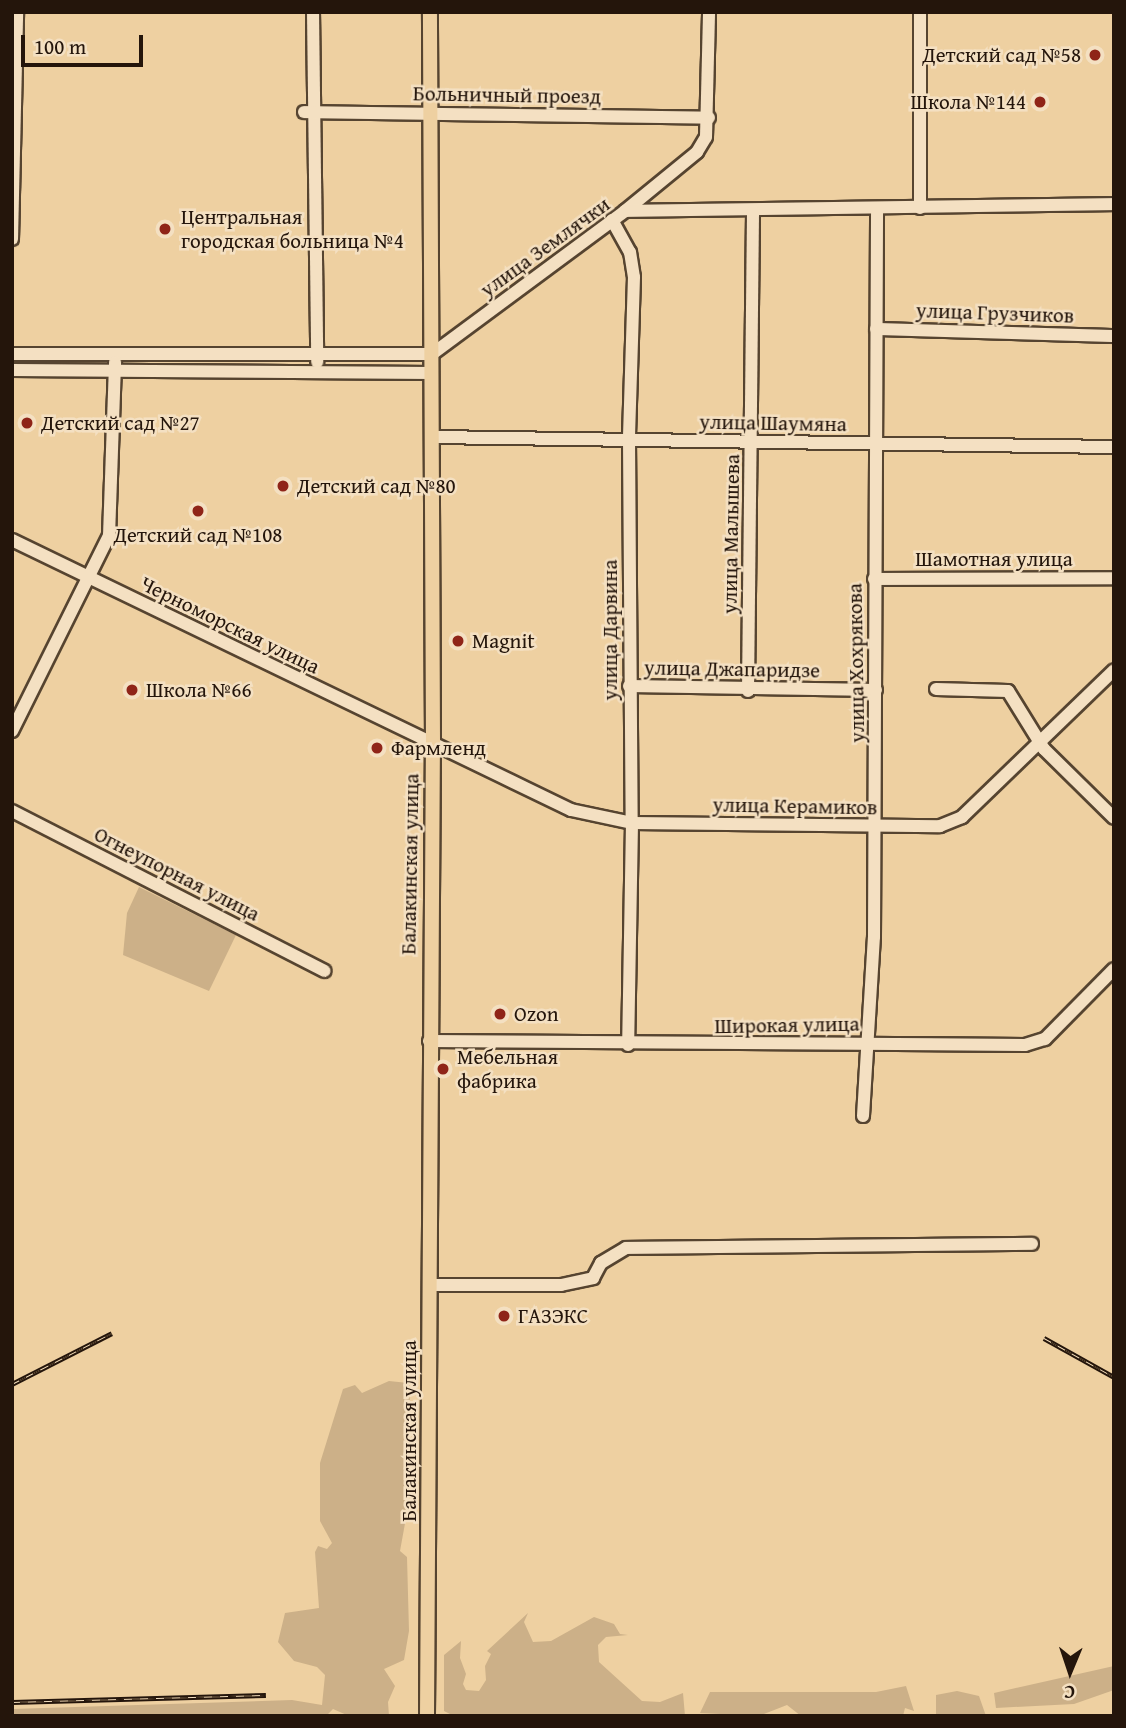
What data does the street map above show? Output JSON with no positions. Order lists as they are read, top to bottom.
{
  "streets": {
    "main road": ["Балакинская улица"],
    "street": [
      "Больничный проезд",
      "улица Землячки",
      "улица Грузчиков",
      "улица Шаумяна",
      "улица Малышева",
      "Шамотная улица",
      "Черноморская улица",
      "улица Дарвина",
      "улица Хохрякова",
      "улица Джапаридзе",
      "улица Керамиков",
      "Огнеупорная улица",
      "Широкая улица"
    ]
  },
  "crossings": [
    ["Больничный проезд", "Балакинская улица"],
    ["улица Землячки", "улица Малышева"],
    ["улица Землячки", "улица Дарвина"],
    ["улица Землячки", "улица Хохрякова"],
    ["улица Землячки", "Балакинская улица"],
    ["улица Грузчиков", "улица Хохрякова"],
    ["улица Шаумяна", "улица Малышева"],
    ["улица Шаумяна", "улица Дарвина"],
    ["улица Шаумяна", "улица Хохрякова"],
    ["улица Шаумяна", "Балакинская улица"],
    ["улица Малышева", "улица Джапаридзе"],
    ["Шамотная улица", "улица Хохрякова"],
    ["Черноморская улица", "улица Керамиков"],
    ["Черноморская улица", "Балакинская улица"],
    ["улица Дарвина", "улица Джапаридзе"],
    ["улица Дарвина", "улица Керамиков"],
    ["улица Дарвина", "Широкая улица"],
    ["улица Хохрякова", "улица Джапаридзе"],
    ["улица Хохрякова", "улица Керамиков"],
    ["улица Хохрякова", "Широкая улица"],
    ["улица Керамиков", "Балакинская улица"],
    ["Балакинская улица", "Широкая улица"]
  ],
  "places": [
    "Детский сад №58",
    "Школа №144",
    "Центральная городская больница №4",
    "Детский сад №27",
    "Детский сад №80",
    "Детский сад №108",
    "Magnit",
    "Школа №66",
    "Фармленд",
    "Ozon",
    "Мебельная фабрика",
    "ГАЗЭКС"
  ],
  "scale_bar": "100 m",
  "north": "bottom"
}
